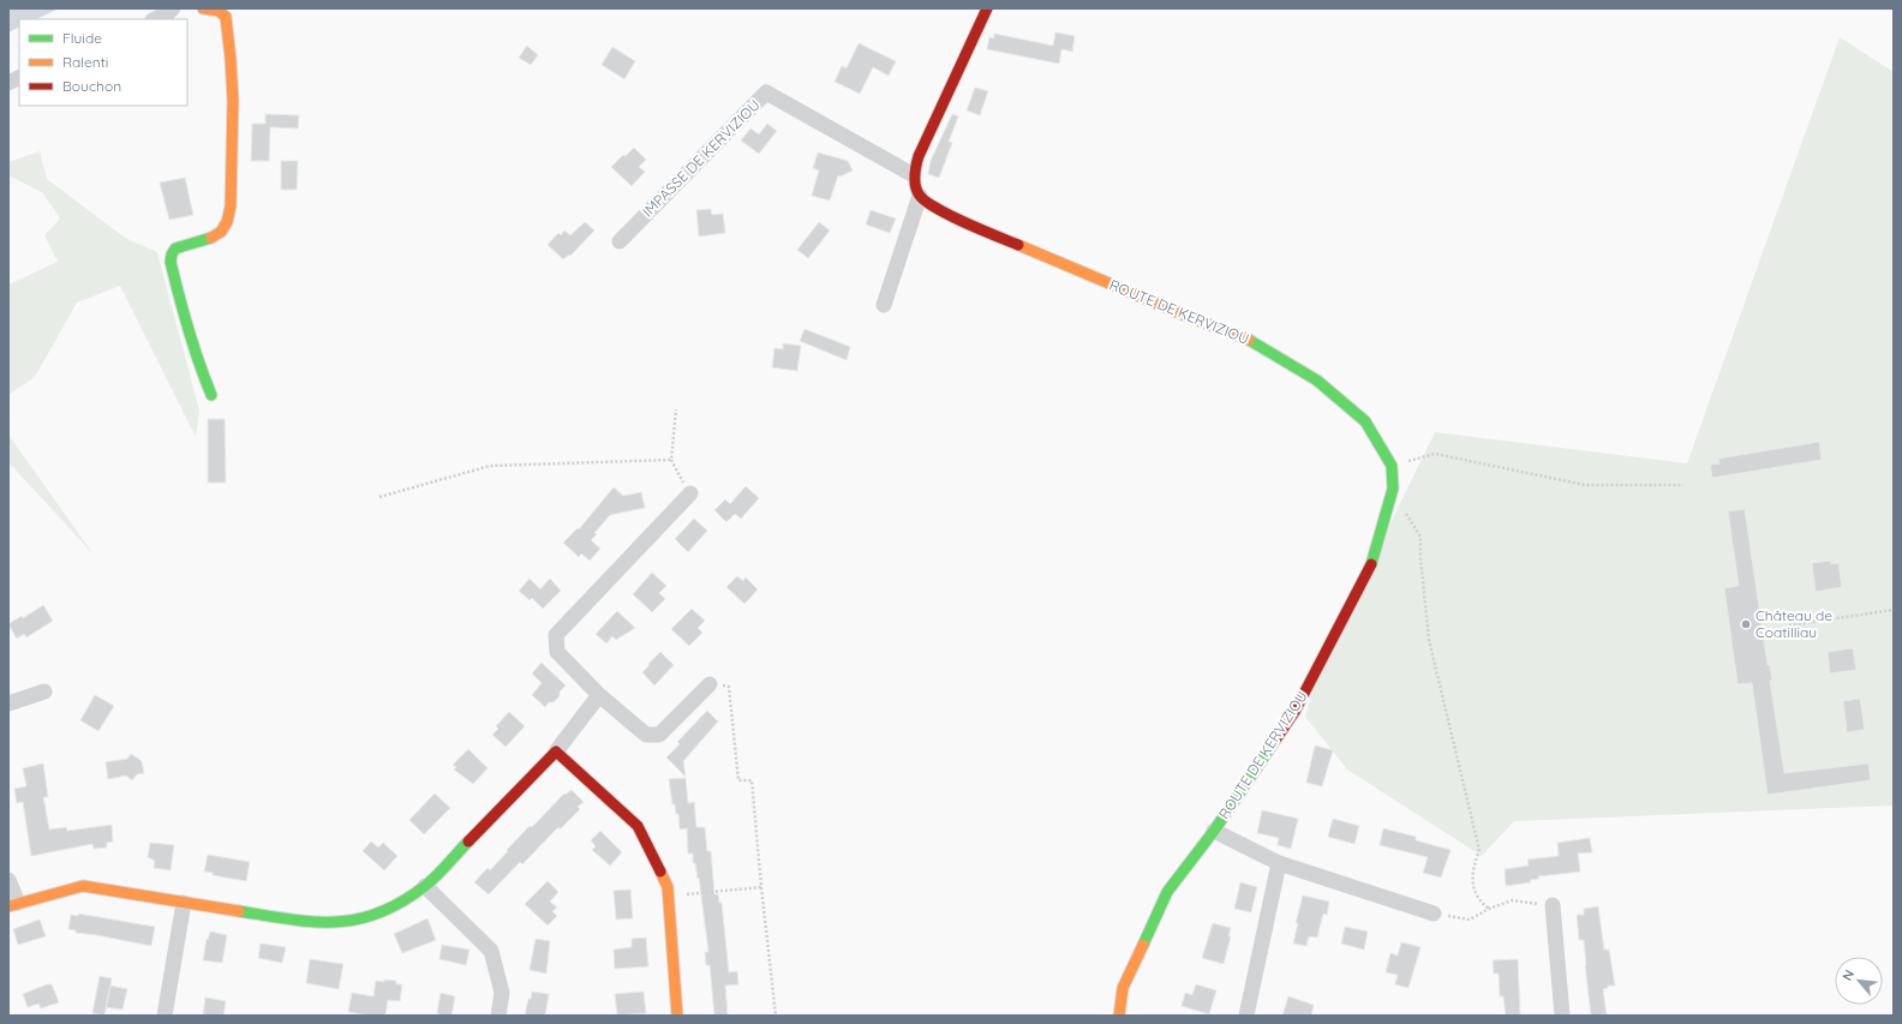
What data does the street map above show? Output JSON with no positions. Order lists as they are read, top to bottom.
{
  "streets": {
    "street": ["IMPASSE DE KERVIZIOU", "ROUTE DE KERVIZIOU"]
  },
  "places": ["Château de Coatilliau"],
  "legend": ["Fluide", "Ralenti", "Bouchon"],
  "north": "top left"
}
